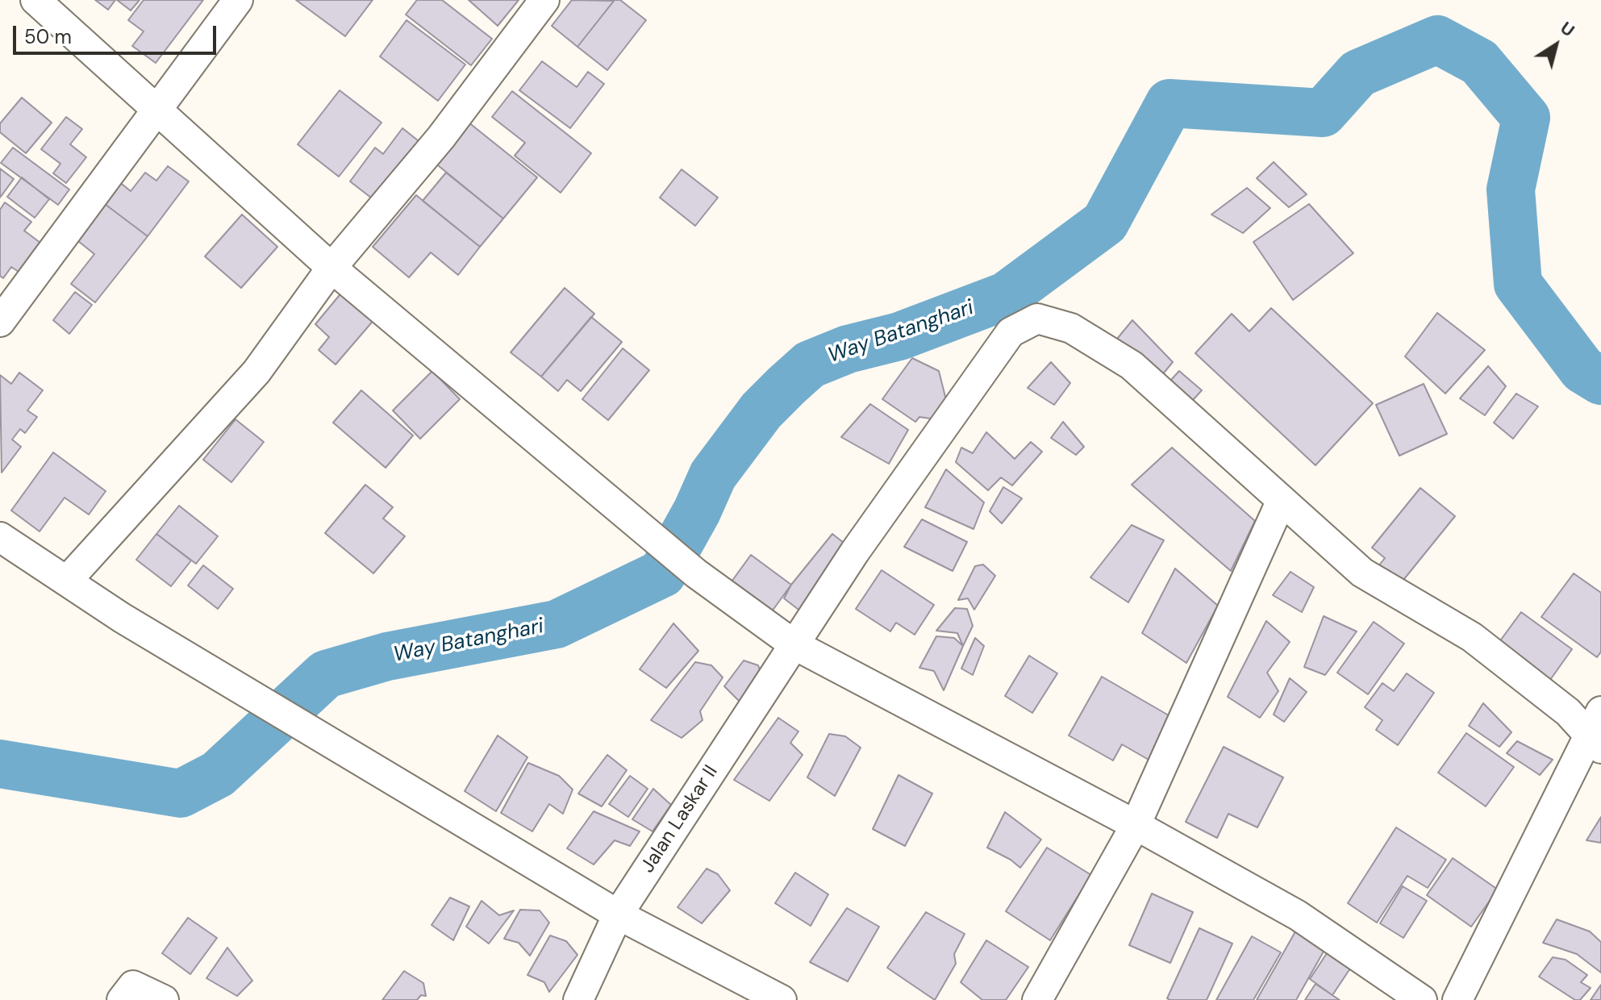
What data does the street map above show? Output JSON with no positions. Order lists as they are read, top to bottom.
{
  "streets": {
    "street": ["Jalan Laskar II"]
  },
  "water": ["Way Batanghari"],
  "scale_bar": "50 m",
  "north": "top right"
}
